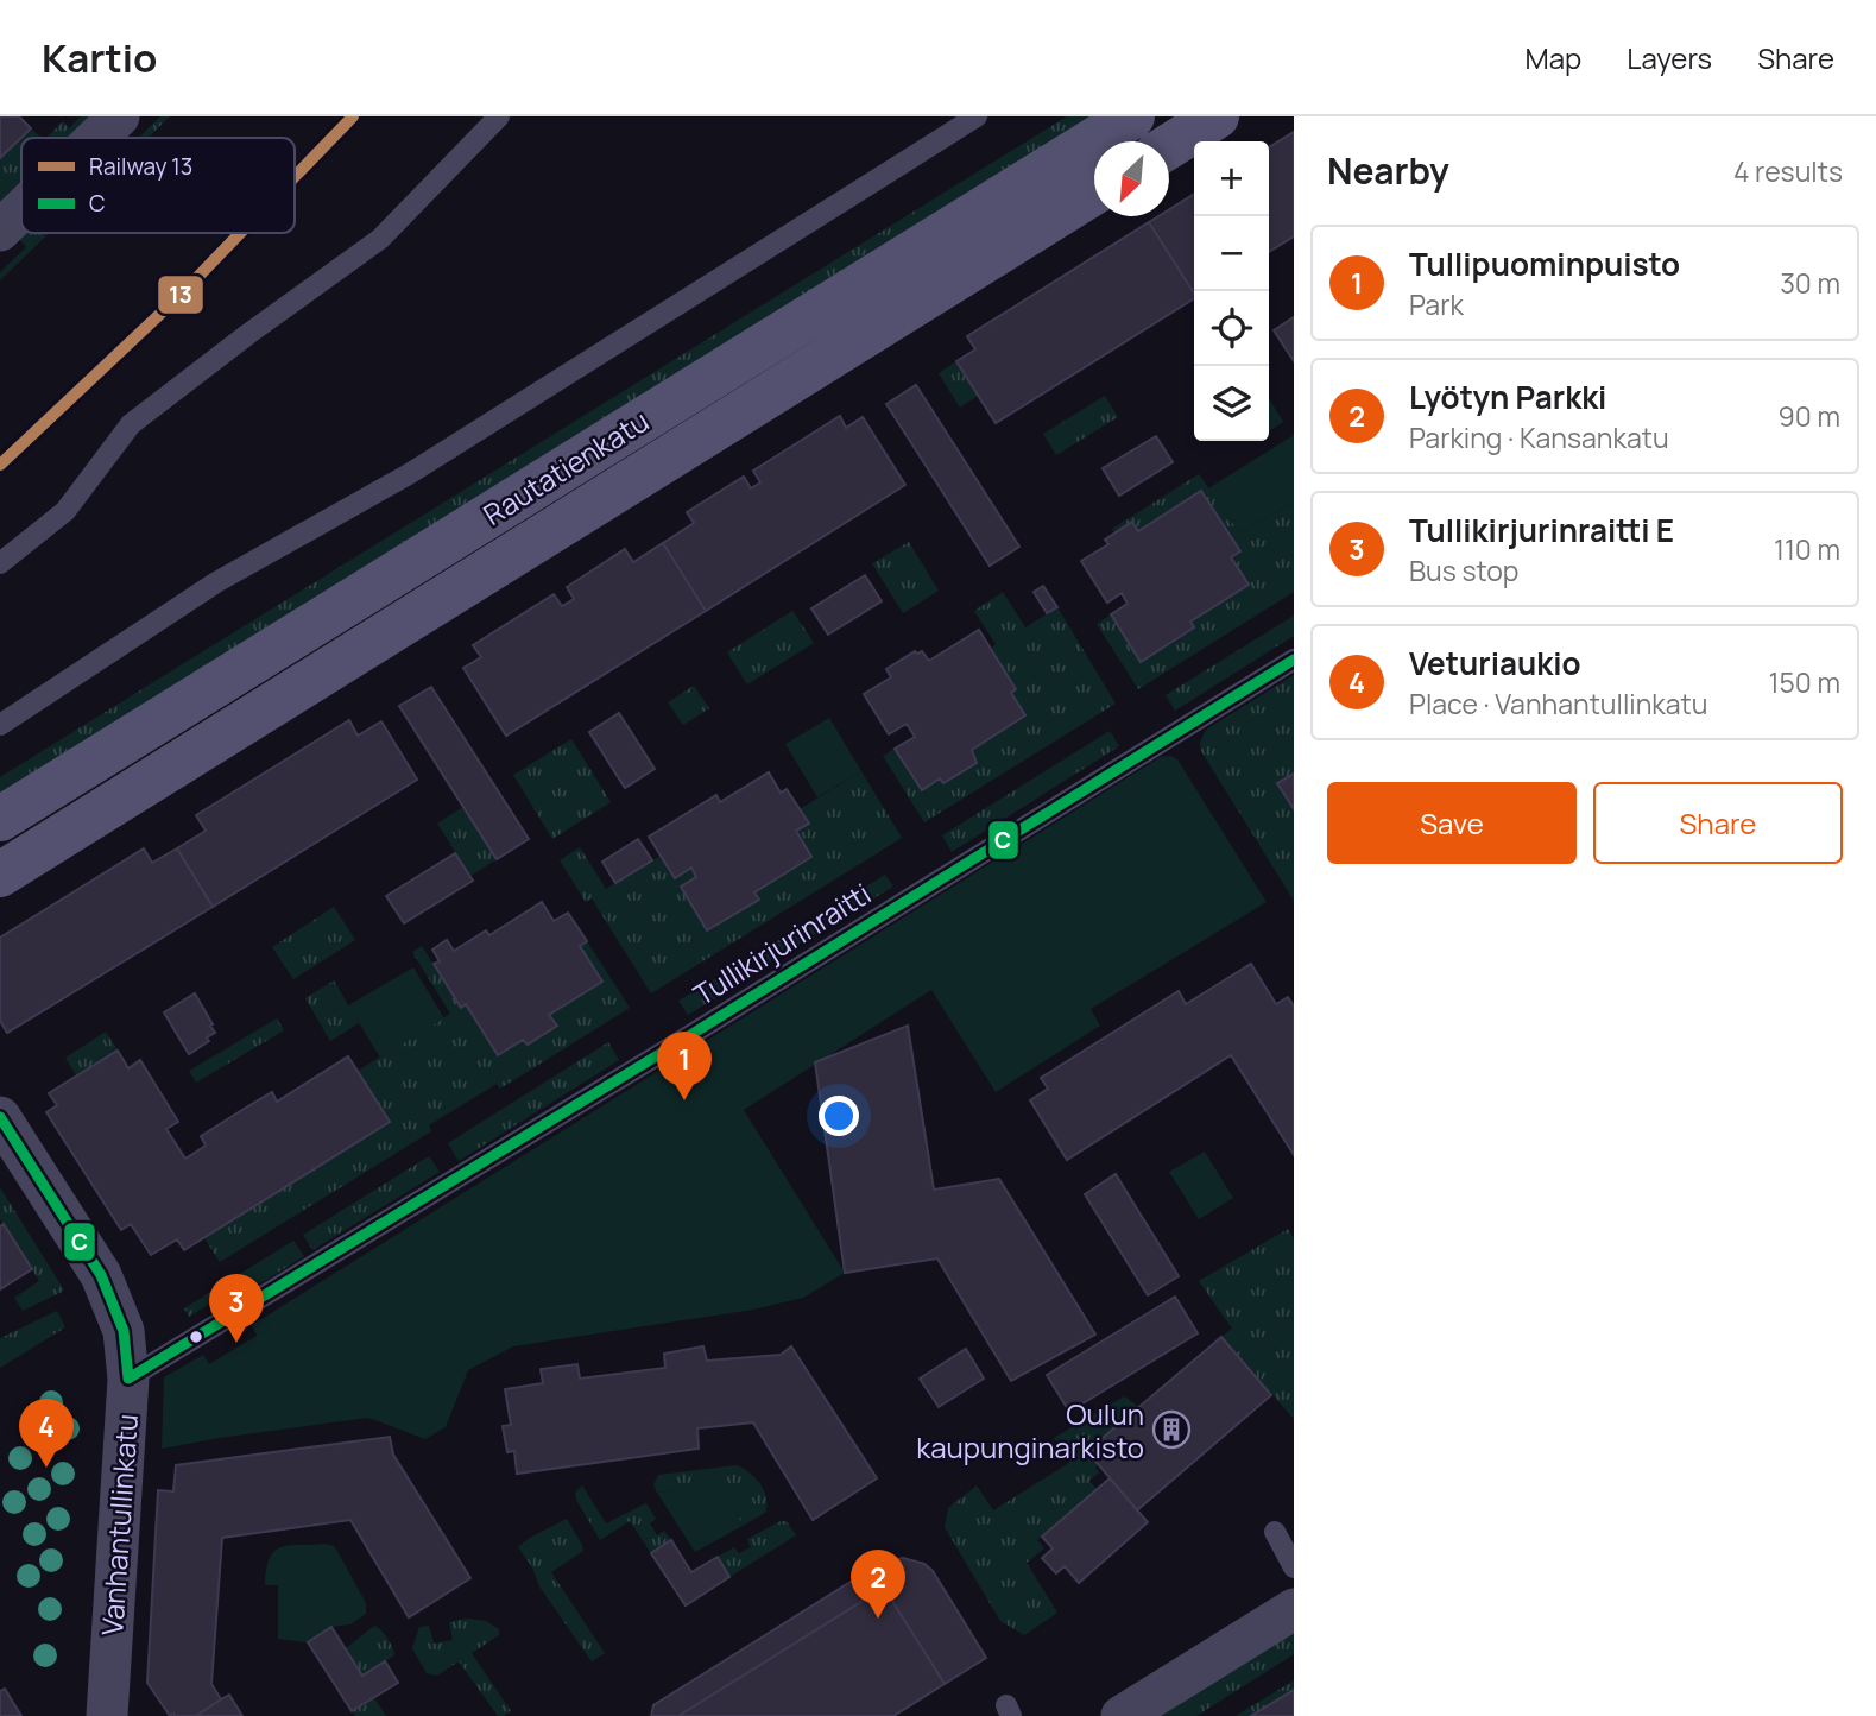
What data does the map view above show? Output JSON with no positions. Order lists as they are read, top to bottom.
{
  "streets": {
    "main road": ["Rautatienkatu"],
    "street": ["Vanhantullinkatu"],
    "lane": ["Tullikirjurinraitti"]
  },
  "crossings": [
    ["Tullikirjurinraitti", "Vanhantullinkatu"]
  ],
  "places": {
    "building": ["Oulun kaupunginarkisto"]
  },
  "lines": ["rail line 13", "transit line C"],
  "legend": ["Railway 13", "C"],
  "north": "bottom left",
  "page": {
    "header": "Kartio",
    "nav": ["Map", "Layers", "Share"],
    "heading": ["Nearby", "4 results"],
    "map_buttons": ["+", "−"],
    "list": [
      {
        "mark": "1",
        "name": "Tullipuominpuisto",
        "note": "Park",
        "value": "30 m"
      },
      {
        "mark": "2",
        "name": "Lyötyn Parkki",
        "note": "Parking · Kansankatu",
        "value": "90 m"
      },
      {
        "mark": "3",
        "name": "Tullikirjurinraitti E",
        "note": "Bus stop",
        "value": "110 m"
      },
      {
        "mark": "4",
        "name": "Veturiaukio",
        "note": "Place · Vanhantullinkatu",
        "value": "150 m"
      }
    ],
    "buttons": ["Save", "Share"],
    "pins": [
      "1",
      "3",
      "4",
      "2"
    ]
  }
}
